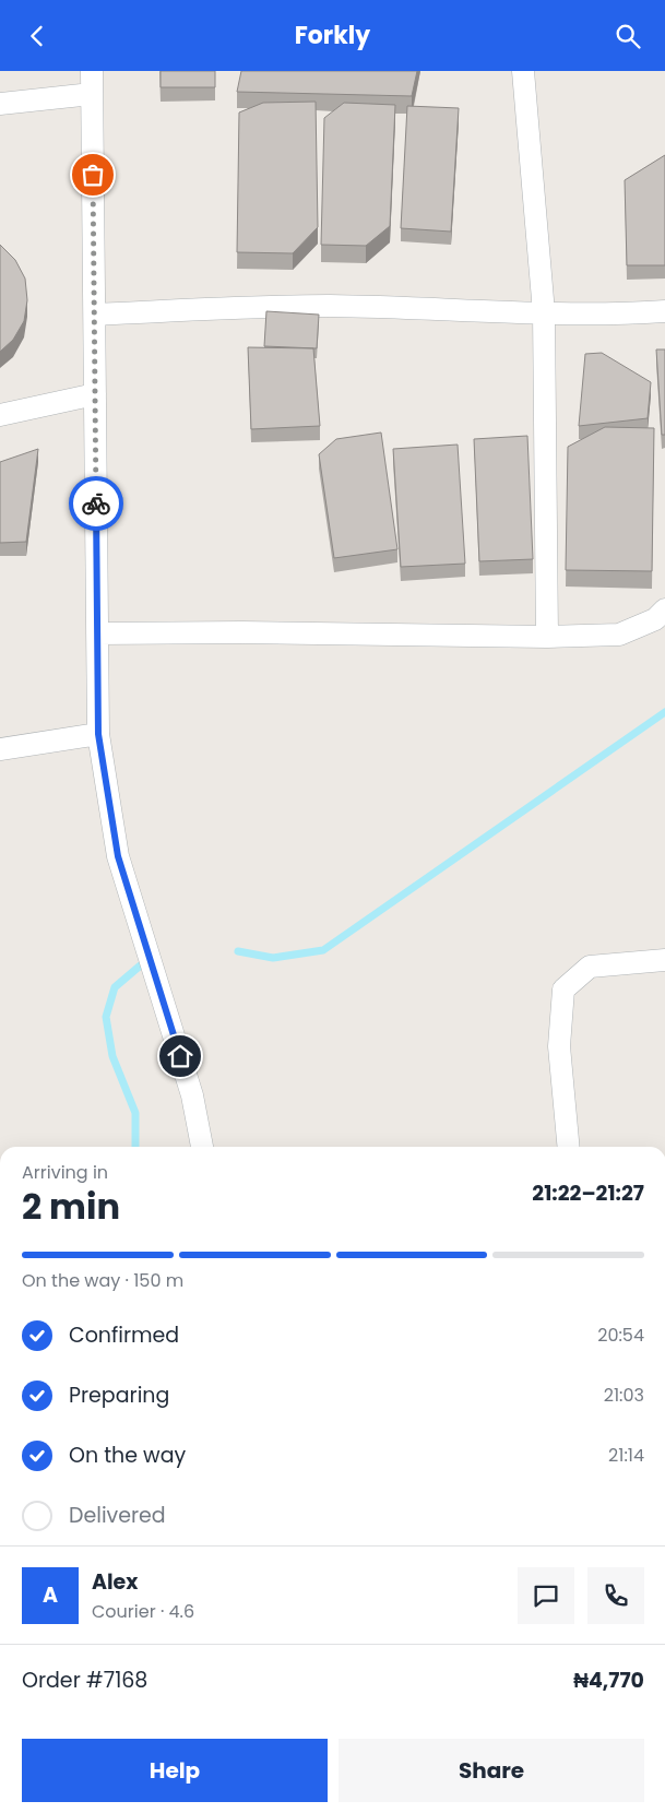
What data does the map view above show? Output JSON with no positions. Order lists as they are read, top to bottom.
{
  "page": {
    "header": "Forkly",
    "heading": ["2 min", "Arriving in", "21:22–21:27"],
    "panel": [
      "Alex",
      "Courier · 4.6",
      "Order #7168",
      "₦4,770"
    ],
    "bar": "On the way · 150 m",
    "list": [
      ["Confirmed", "20:54"],
      ["Preparing", "21:03"],
      ["On the way", "21:14"],
      "Delivered"
    ],
    "round": "A",
    "buttons": ["Help", "Share"]
  }
}
